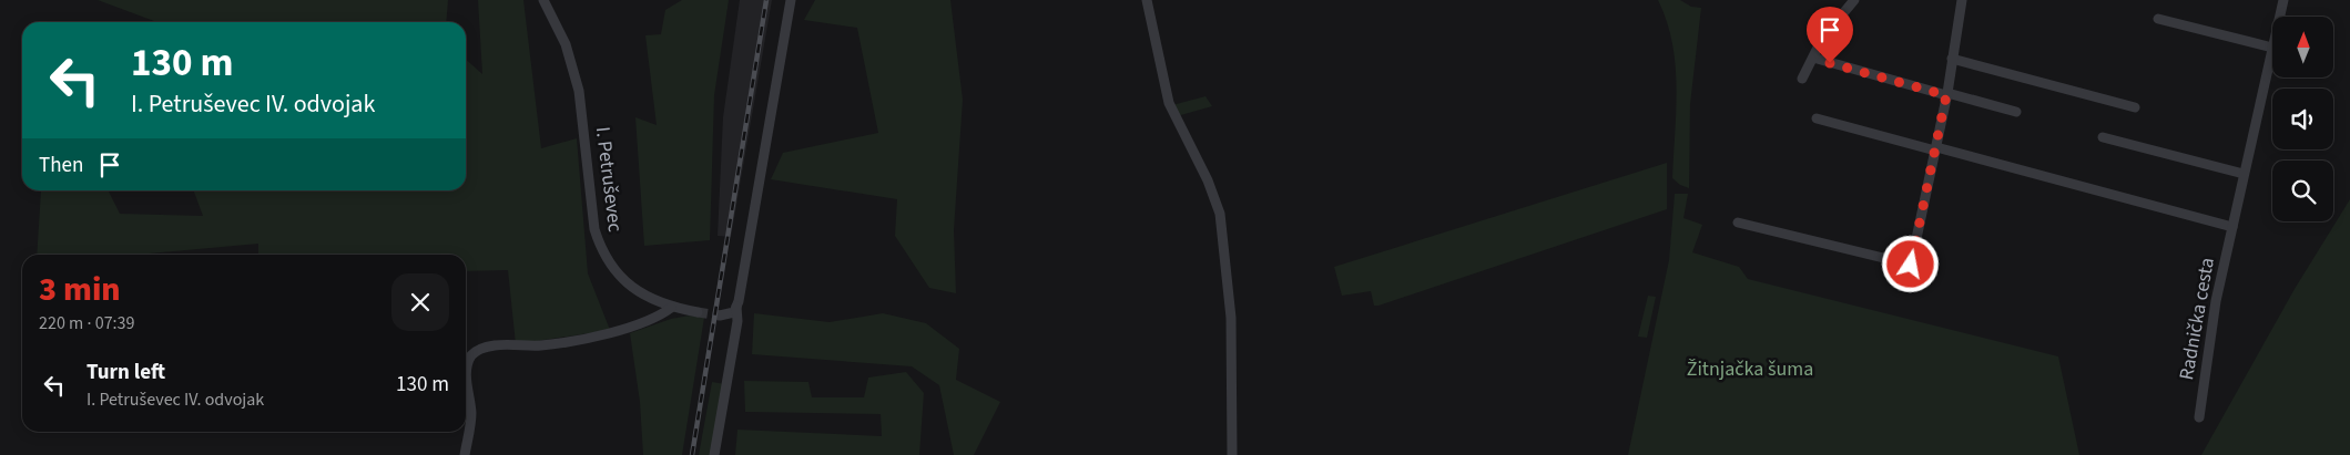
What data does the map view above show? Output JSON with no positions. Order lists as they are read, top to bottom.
{
  "streets": {
    "street": ["I. Petruševec", "Radnička cesta"]
  },
  "parks": ["Žitnjačka šuma"],
  "north": "top",
  "page": {
    "turn": ["130 m", "I. Petruševec IV. odvojak"],
    "then": "Then",
    "heading": ["3 min", "220 m · 07:39"],
    "list": [
      {
        "name": "Turn left",
        "note": "I. Petruševec IV. odvojak",
        "value": "130 m"
      }
    ]
  }
}
